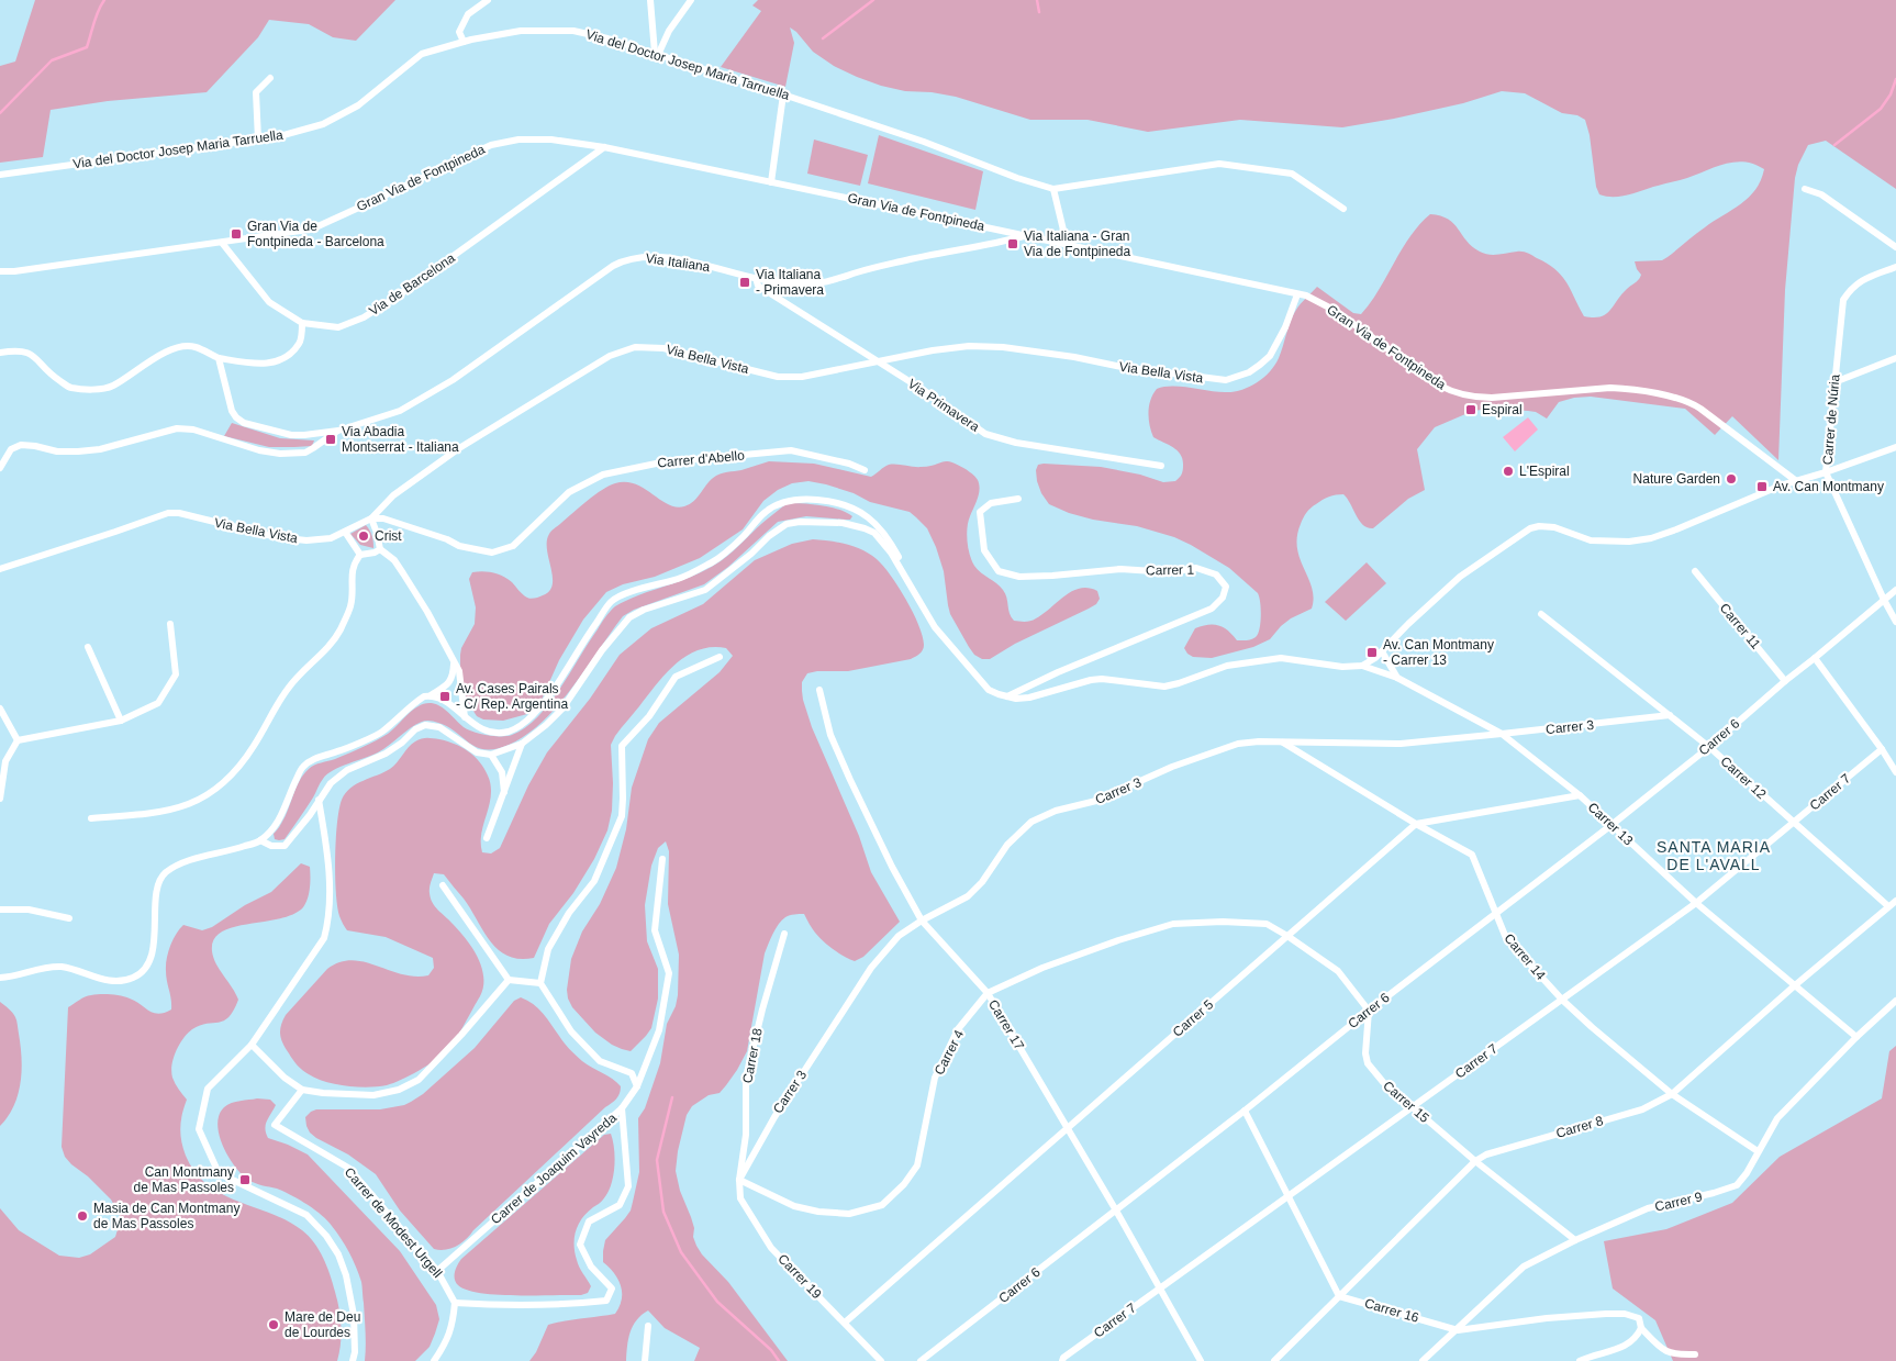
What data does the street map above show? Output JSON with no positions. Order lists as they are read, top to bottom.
{
  "streets": {
    "street": [
      "Via del Doctor Josep Maria Tarruella",
      "Gran Via de Fontpineda",
      "Via Italiana",
      "Via de Barcelona",
      "Via Bella Vista",
      "Via Primavera",
      "Carrer de Núria",
      "Carrer d'Abello",
      "Carrer 1",
      "Carrer 11",
      "Carrer 3",
      "Carrer 6",
      "Carrer 12",
      "Carrer 7",
      "Carrer 13",
      "Carrer 14",
      "Carrer 5",
      "Carrer 17",
      "Carrer 4",
      "Carrer 18",
      "Carrer 15",
      "Carrer 8",
      "Carrer de Joaquim Vayreda",
      "Carrer 9",
      "Carrer de Modest Urgell",
      "Carrer 19",
      "Carrer 16"
    ]
  },
  "crossings": [
    ["Gran Via de Fontpineda", "Via Italiana"],
    ["Gran Via de Fontpineda", "Via de Barcelona"],
    ["Gran Via de Fontpineda", "Via Bella Vista"],
    ["Via Italiana", "Via Primavera"],
    ["Via Bella Vista", "Via Primavera"],
    ["Via Bella Vista", "Carrer d'Abello"],
    ["Carrer de Núria", "Carrer 6"],
    ["Carrer 1", "Carrer 13"],
    ["Carrer 11", "Carrer 6"],
    ["Carrer 3", "Carrer 12"],
    ["Carrer 3", "Carrer 13"],
    ["Carrer 3", "Carrer 14"],
    ["Carrer 3", "Carrer 17"],
    ["Carrer 3", "Carrer 4"],
    ["Carrer 3", "Carrer 18"],
    ["Carrer 3", "Carrer 19"],
    ["Carrer 6", "Carrer 12"],
    ["Carrer 6", "Carrer 13"],
    ["Carrer 6", "Carrer 14"],
    ["Carrer 6", "Carrer 17"],
    ["Carrer 6", "Carrer 15"],
    ["Carrer 12", "Carrer 7"],
    ["Carrer 12", "Carrer 8"],
    ["Carrer 7", "Carrer 13"],
    ["Carrer 7", "Carrer 14"],
    ["Carrer 7", "Carrer 17"],
    ["Carrer 7", "Carrer 15"],
    ["Carrer 13", "Carrer 8"],
    ["Carrer 13", "Carrer 9"],
    ["Carrer 14", "Carrer 5"],
    ["Carrer 14", "Carrer 8"],
    ["Carrer 14", "Carrer 9"],
    ["Carrer 5", "Carrer 17"],
    ["Carrer 5", "Carrer 4"],
    ["Carrer 5", "Carrer 19"],
    ["Carrer 17", "Carrer 4"],
    ["Carrer 4", "Carrer 18"],
    ["Carrer 4", "Carrer 19"],
    ["Carrer 18", "Carrer 19"],
    ["Carrer 15", "Carrer 8"],
    ["Carrer 15", "Carrer 9"],
    ["Carrer 8", "Carrer 16"],
    ["Carrer de Joaquim Vayreda", "Carrer de Modest Urgell"],
    ["Carrer 9", "Carrer 16"]
  ],
  "districts": ["SANTA MARIA DE L'AVALL"],
  "places": {
    "transit": [
      "Gran Via de Fontpineda - Barcelona",
      "Via Italiana - Gran Via de Fontpineda",
      "Via Italiana - Primavera",
      "Espiral",
      "Via Abadia Montserrat - Italiana",
      "Av. Can Montmany",
      "Av. Can Montmany - Carrer 13",
      "Av. Cases Pairals - C/ Rep. Argentina",
      "Can Montmany de Mas Passoles"
    ],
    "other": [
      "L'Espiral",
      "Nature Garden",
      "Crist",
      "Masia de Can Montmany de Mas Passoles",
      "Mare de Deu de Lourdes"
    ]
  }
}
